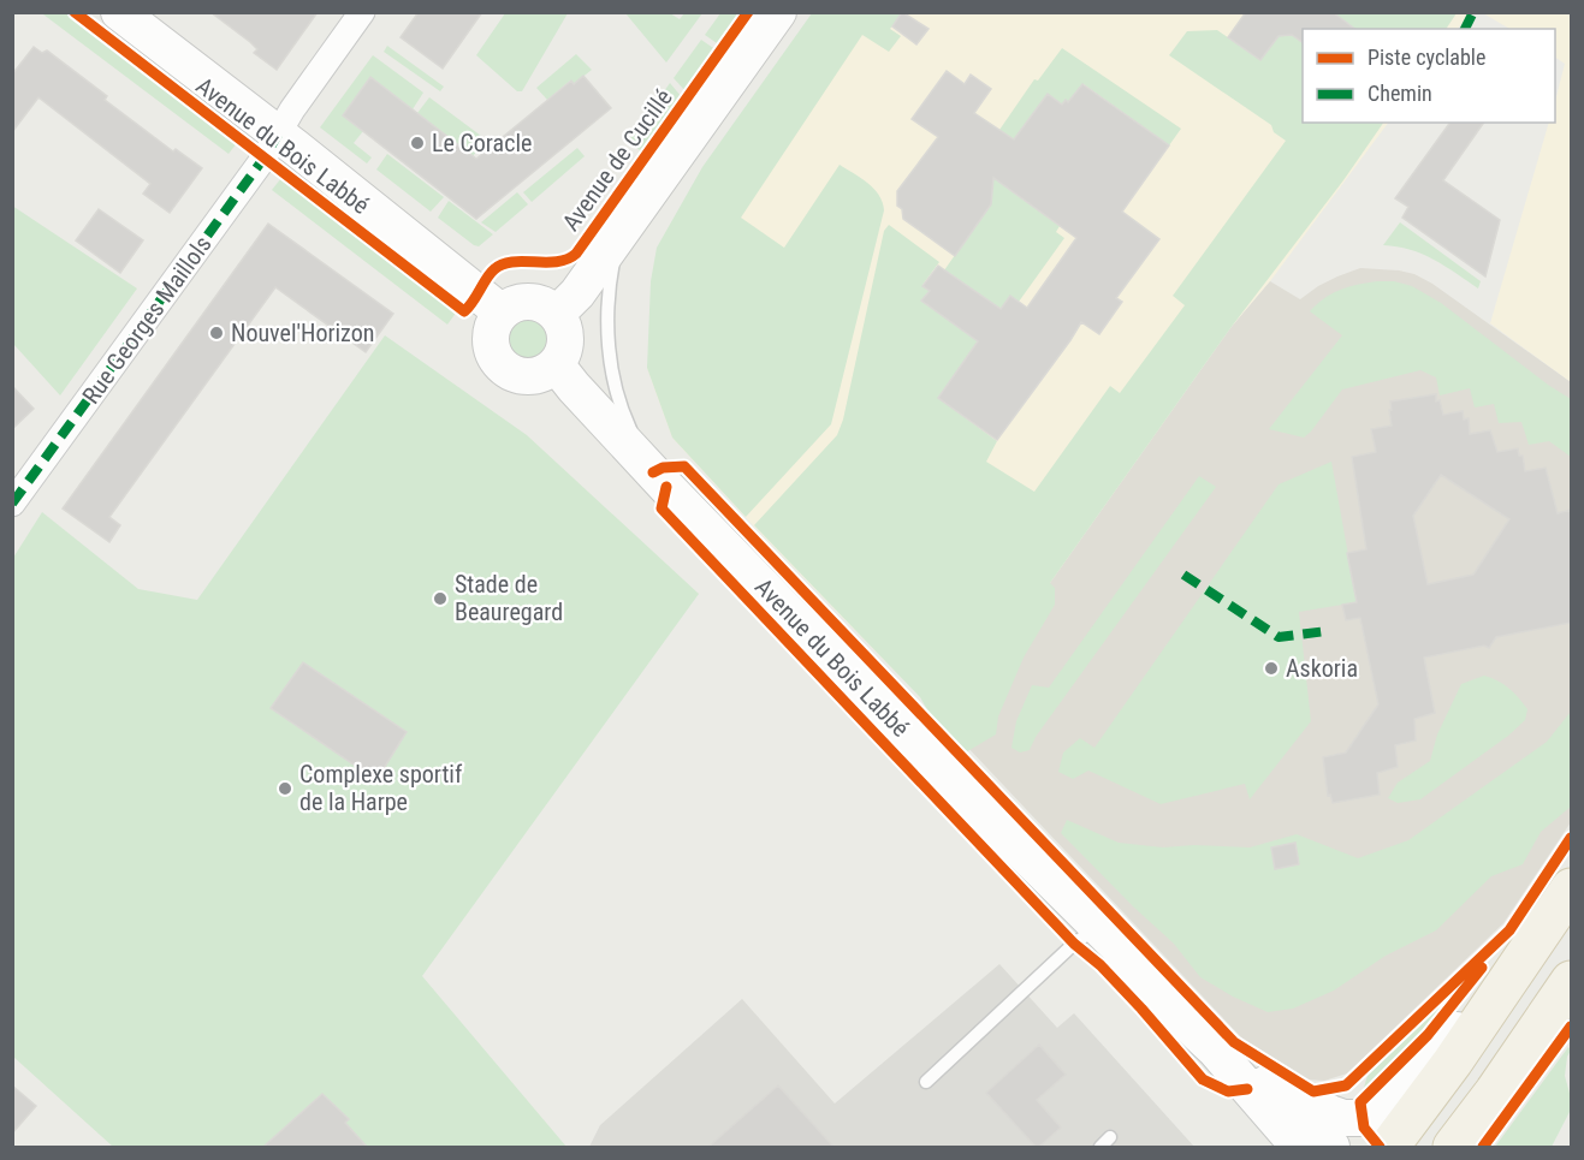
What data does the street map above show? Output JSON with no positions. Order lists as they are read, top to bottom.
{
  "streets": {
    "street": ["Avenue du Bois Labbé", "Avenue de Cucillé", "Rue Georges Maillols"]
  },
  "crossings": [
    ["Avenue du Bois Labbé", "Avenue de Cucillé"],
    ["Avenue du Bois Labbé", "Rue Georges Maillols"]
  ],
  "places": [
    "Le Coracle",
    "Nouvel'Horizon",
    "Stade de Beauregard",
    "Askoria",
    "Complexe sportif de la Harpe"
  ],
  "legend": ["Piste cyclable", "Chemin"]
}
